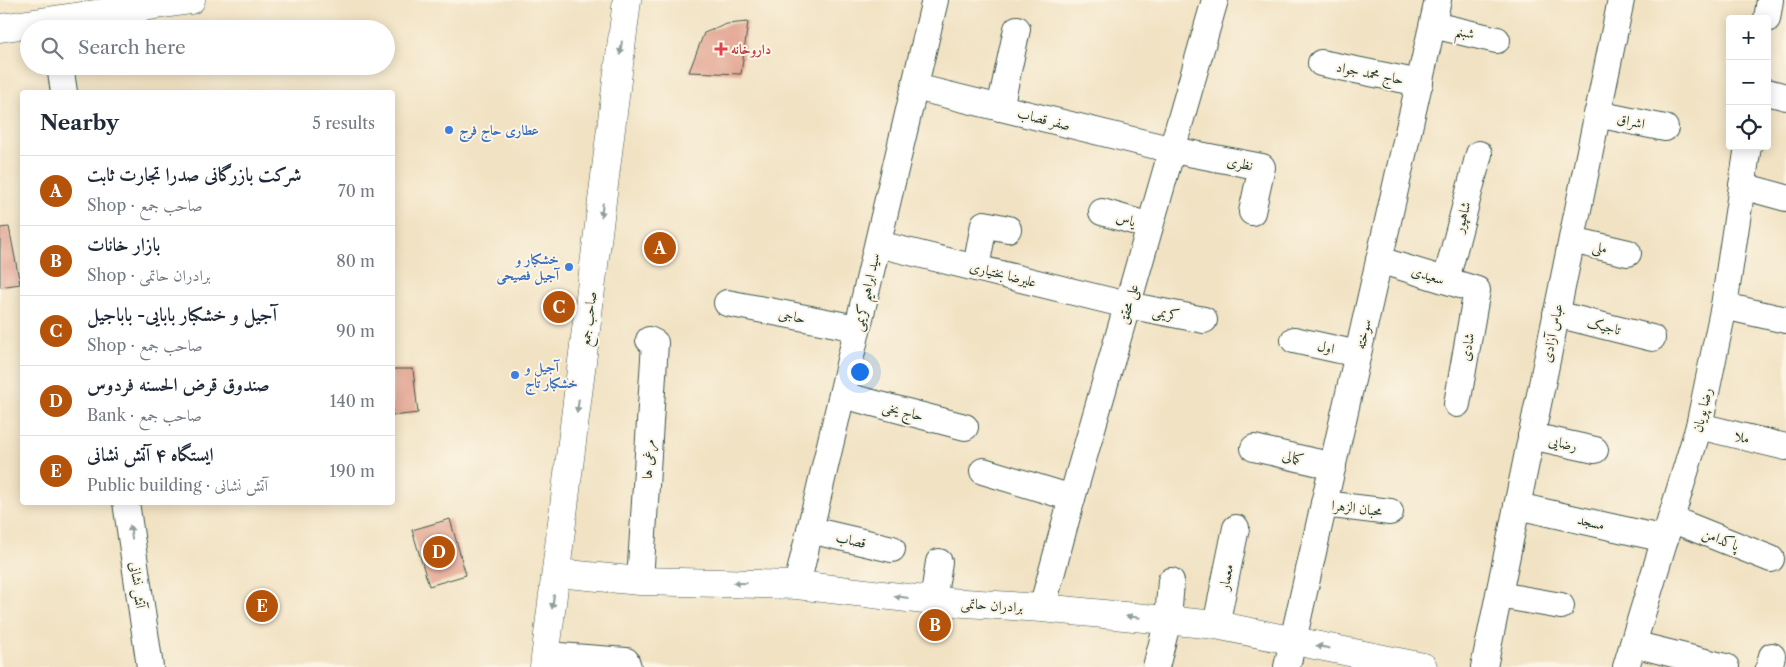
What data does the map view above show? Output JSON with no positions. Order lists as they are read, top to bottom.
{
  "streets": {
    "street": [
      "شبنم",
      "حاج محمد جواد",
      "صفر قصاب",
      "اشراق",
      "نظری",
      "شاهپور",
      "یاس",
      "ملی",
      "علیرضا بختیاری",
      "سعیدی",
      "سید ابراهیم کریمی",
      "علی محقق",
      "کریمی",
      "حاجی",
      "صاحب جمع",
      "تاجیک",
      "عباس آزادی",
      "سوخته",
      "اول",
      "شادی",
      "رضا پویان",
      "حاج یخی",
      "ملا",
      "رضایی",
      "کمالی",
      "مرغی ها",
      "محبان الزهرا",
      "مسجد",
      "پاکدامن",
      "قصاب",
      "معمار",
      "آتش نشانی",
      "برادران حاتمی"
    ]
  },
  "crossings": [
    ["شبنم", "سوخته"],
    ["حاج محمد جواد", "سوخته"],
    ["صفر قصاب", "نظری"],
    ["صفر قصاب", "سید ابراهیم کریمی"],
    ["صفر قصاب", "علی محقق"],
    ["اشراق", "عباس آزادی"],
    ["نظری", "علی محقق"],
    ["شاهپور", "سعیدی"],
    ["یاس", "علی محقق"],
    ["ملی", "عباس آزادی"],
    ["علیرضا بختیاری", "سید ابراهیم کریمی"],
    ["علیرضا بختیاری", "علی محقق"],
    ["علیرضا بختیاری", "کریمی"],
    ["سعیدی", "سوخته"],
    ["سعیدی", "شادی"],
    ["سید ابراهیم کریمی", "حاجی"],
    ["سید ابراهیم کریمی", "حاج یخی"],
    ["سید ابراهیم کریمی", "قصاب"],
    ["سید ابراهیم کریمی", "برادران حاتمی"],
    ["علی محقق", "کریمی"],
    ["علی محقق", "برادران حاتمی"],
    ["صاحب جمع", "برادران حاتمی"],
    ["تاجیک", "عباس آزادی"],
    ["عباس آزادی", "رضایی"],
    ["عباس آزادی", "مسجد"],
    ["سوخته", "اول"],
    ["سوخته", "کمالی"],
    ["سوخته", "محبان الزهرا"],
    ["سوخته", "برادران حاتمی"],
    ["رضا پویان", "ملا"],
    ["رضا پویان", "مسجد"],
    ["رضا پویان", "پاکدامن"],
    ["مرغی ها", "برادران حاتمی"],
    ["مسجد", "پاکدامن"],
    ["معمار", "برادران حاتمی"]
  ],
  "one_way": ["صاحب جمع", "آتش نشانی", "برادران حاتمی"],
  "places": {
    "health": ["داروخانه"],
    "other": ["عطاری حاج فرج", "خشکبار و آجیل فصیحی", "آجیل و خشکبار تاج"]
  },
  "page": {
    "map_buttons": ["+", "−"],
    "search": "Search here",
    "heading": ["Nearby", "5 results"],
    "list": [
      {
        "mark": "A",
        "name": "شرکت بازرگانی صدرا تجارت ثابت",
        "note": "Shop · صاحب جمع",
        "value": "70 m"
      },
      {
        "mark": "B",
        "name": "بازار خانات",
        "note": "Shop · برادران حاتمی",
        "value": "80 m"
      },
      {
        "mark": "C",
        "name": "آجیل و خشکبار بابایی- باباجیل",
        "note": "Shop · صاحب جمع",
        "value": "90 m"
      },
      {
        "mark": "D",
        "name": "صندوق قرض الحسنه فردوس",
        "note": "Bank · صاحب جمع",
        "value": "140 m"
      },
      {
        "mark": "E",
        "name": "ایستگاه ۴ آتش نشانی",
        "note": "Public building · آتش نشانی",
        "value": "190 m"
      }
    ],
    "pins": [
      "A",
      "C",
      "D",
      "E",
      "B"
    ]
  }
}
